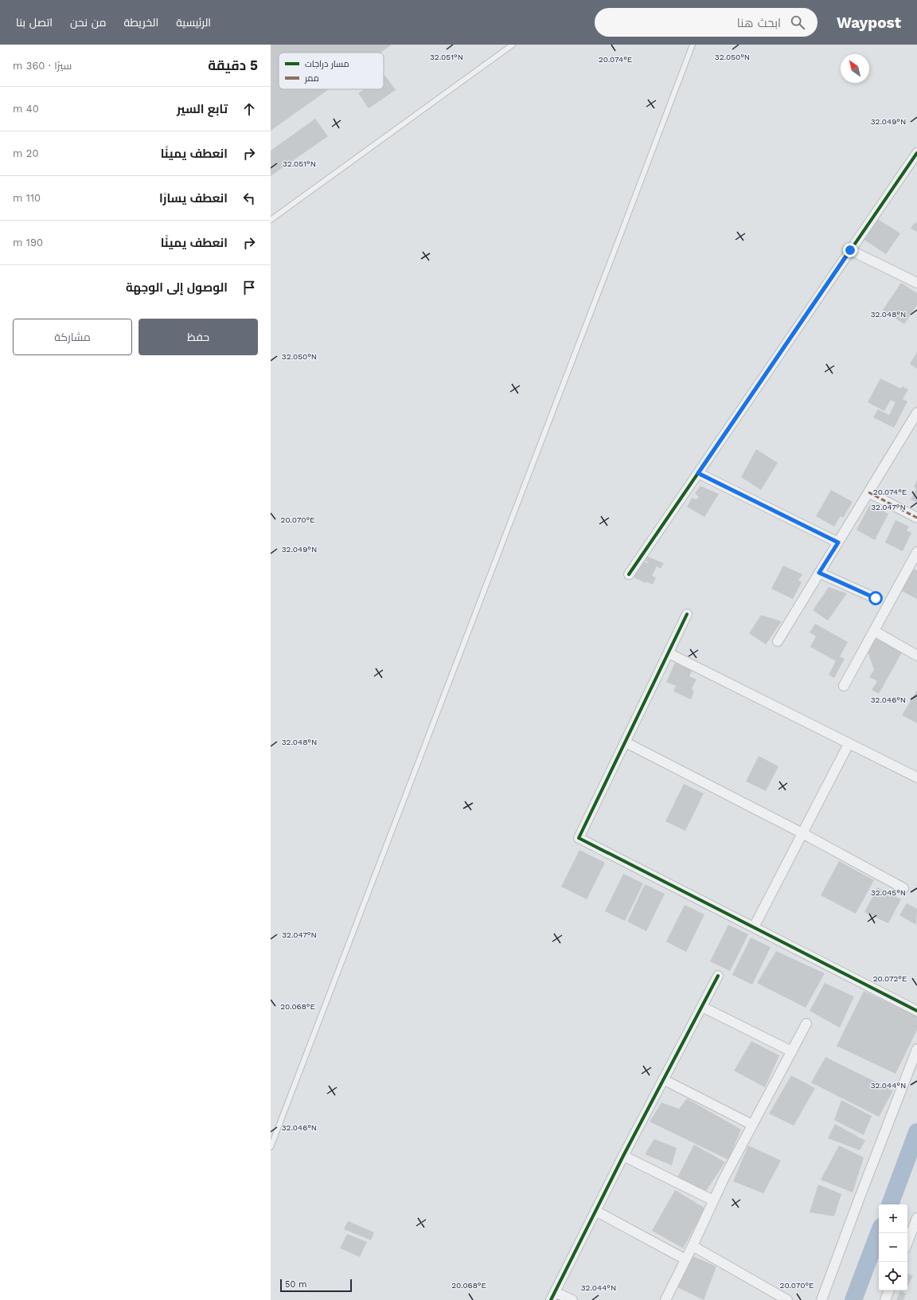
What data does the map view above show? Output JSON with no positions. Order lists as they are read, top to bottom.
{
  "legend": ["مسار دراجات", "ممر"],
  "scale_bar": "50 m",
  "north": "top left",
  "page": {
    "header": "Waypost",
    "search": "ابحث هنا",
    "nav": [
      "الرئيسية",
      "الخريطة",
      "من نحن",
      "اتصل بنا"
    ],
    "heading": ["5 دقيقة", "سيرًا · 360 m"],
    "list": [
      ["تابع السير", "40 m"],
      ["انعطف يمينًا", "20 m"],
      ["انعطف يسارًا", "110 m"],
      ["انعطف يمينًا", "190 m"],
      "الوصول إلى الوجهة"
    ],
    "buttons": ["حفظ", "مشاركة"],
    "map_buttons": ["+", "−"],
    "scale": "50 m"
  },
  "coordinates": [
    "32.051°N",
    "32.050°N",
    "20.074°E",
    "32.049°N",
    "32.048°N",
    "32.047°N",
    "20.070°E",
    "32.046°N",
    "32.045°N",
    "20.072°E",
    "20.068°E",
    "32.044°N"
  ]
}
